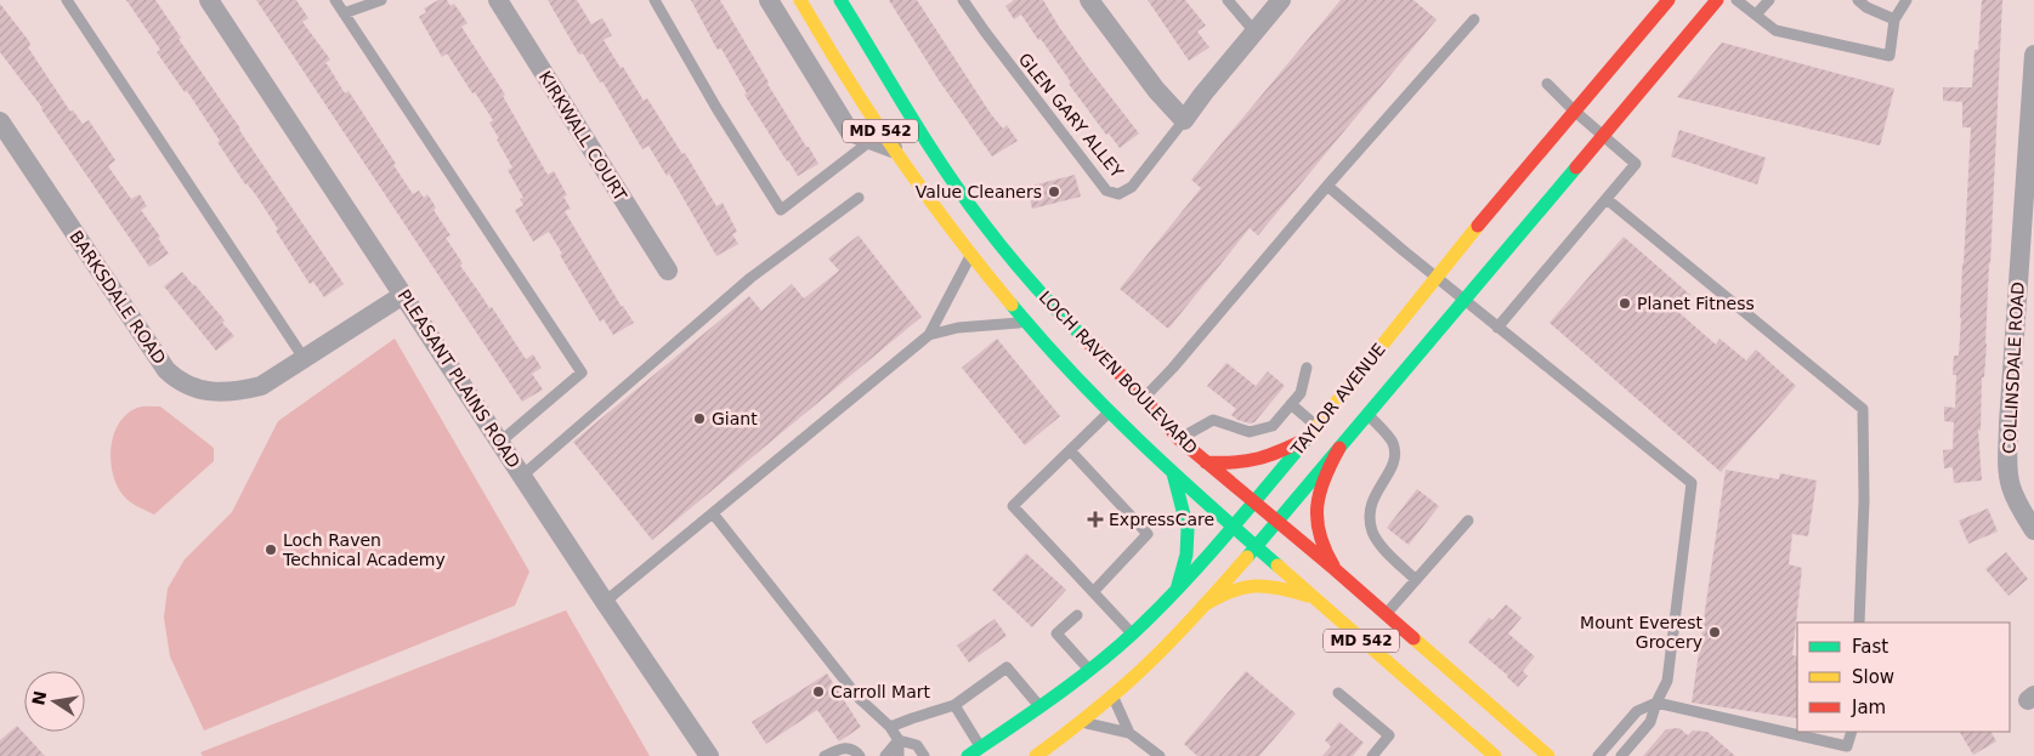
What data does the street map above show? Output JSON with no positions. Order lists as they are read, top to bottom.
{
  "streets": {
    "main road": ["MD 542", "LOCH RAVEN BOULEVARD", "TAYLOR AVENUE"],
    "street": [
      "KIRKWALL COURT",
      "BARKSDALE ROAD",
      "COLLINSDALE ROAD",
      "PLEASANT PLAINS ROAD"
    ],
    "lane": ["GLEN GARY ALLEY"]
  },
  "crossings": [
    ["BARKSDALE ROAD", "PLEASANT PLAINS ROAD"],
    ["LOCH RAVEN BOULEVARD", "TAYLOR AVENUE"]
  ],
  "places": {
    "other": [
      "Value Cleaners",
      "Planet Fitness",
      "Giant",
      "Loch Raven Technical Academy",
      "Mount Everest Grocery",
      "Carroll Mart"
    ],
    "health": ["ExpressCare"]
  },
  "legend": ["Fast", "Slow", "Jam"],
  "north": "left"
}
